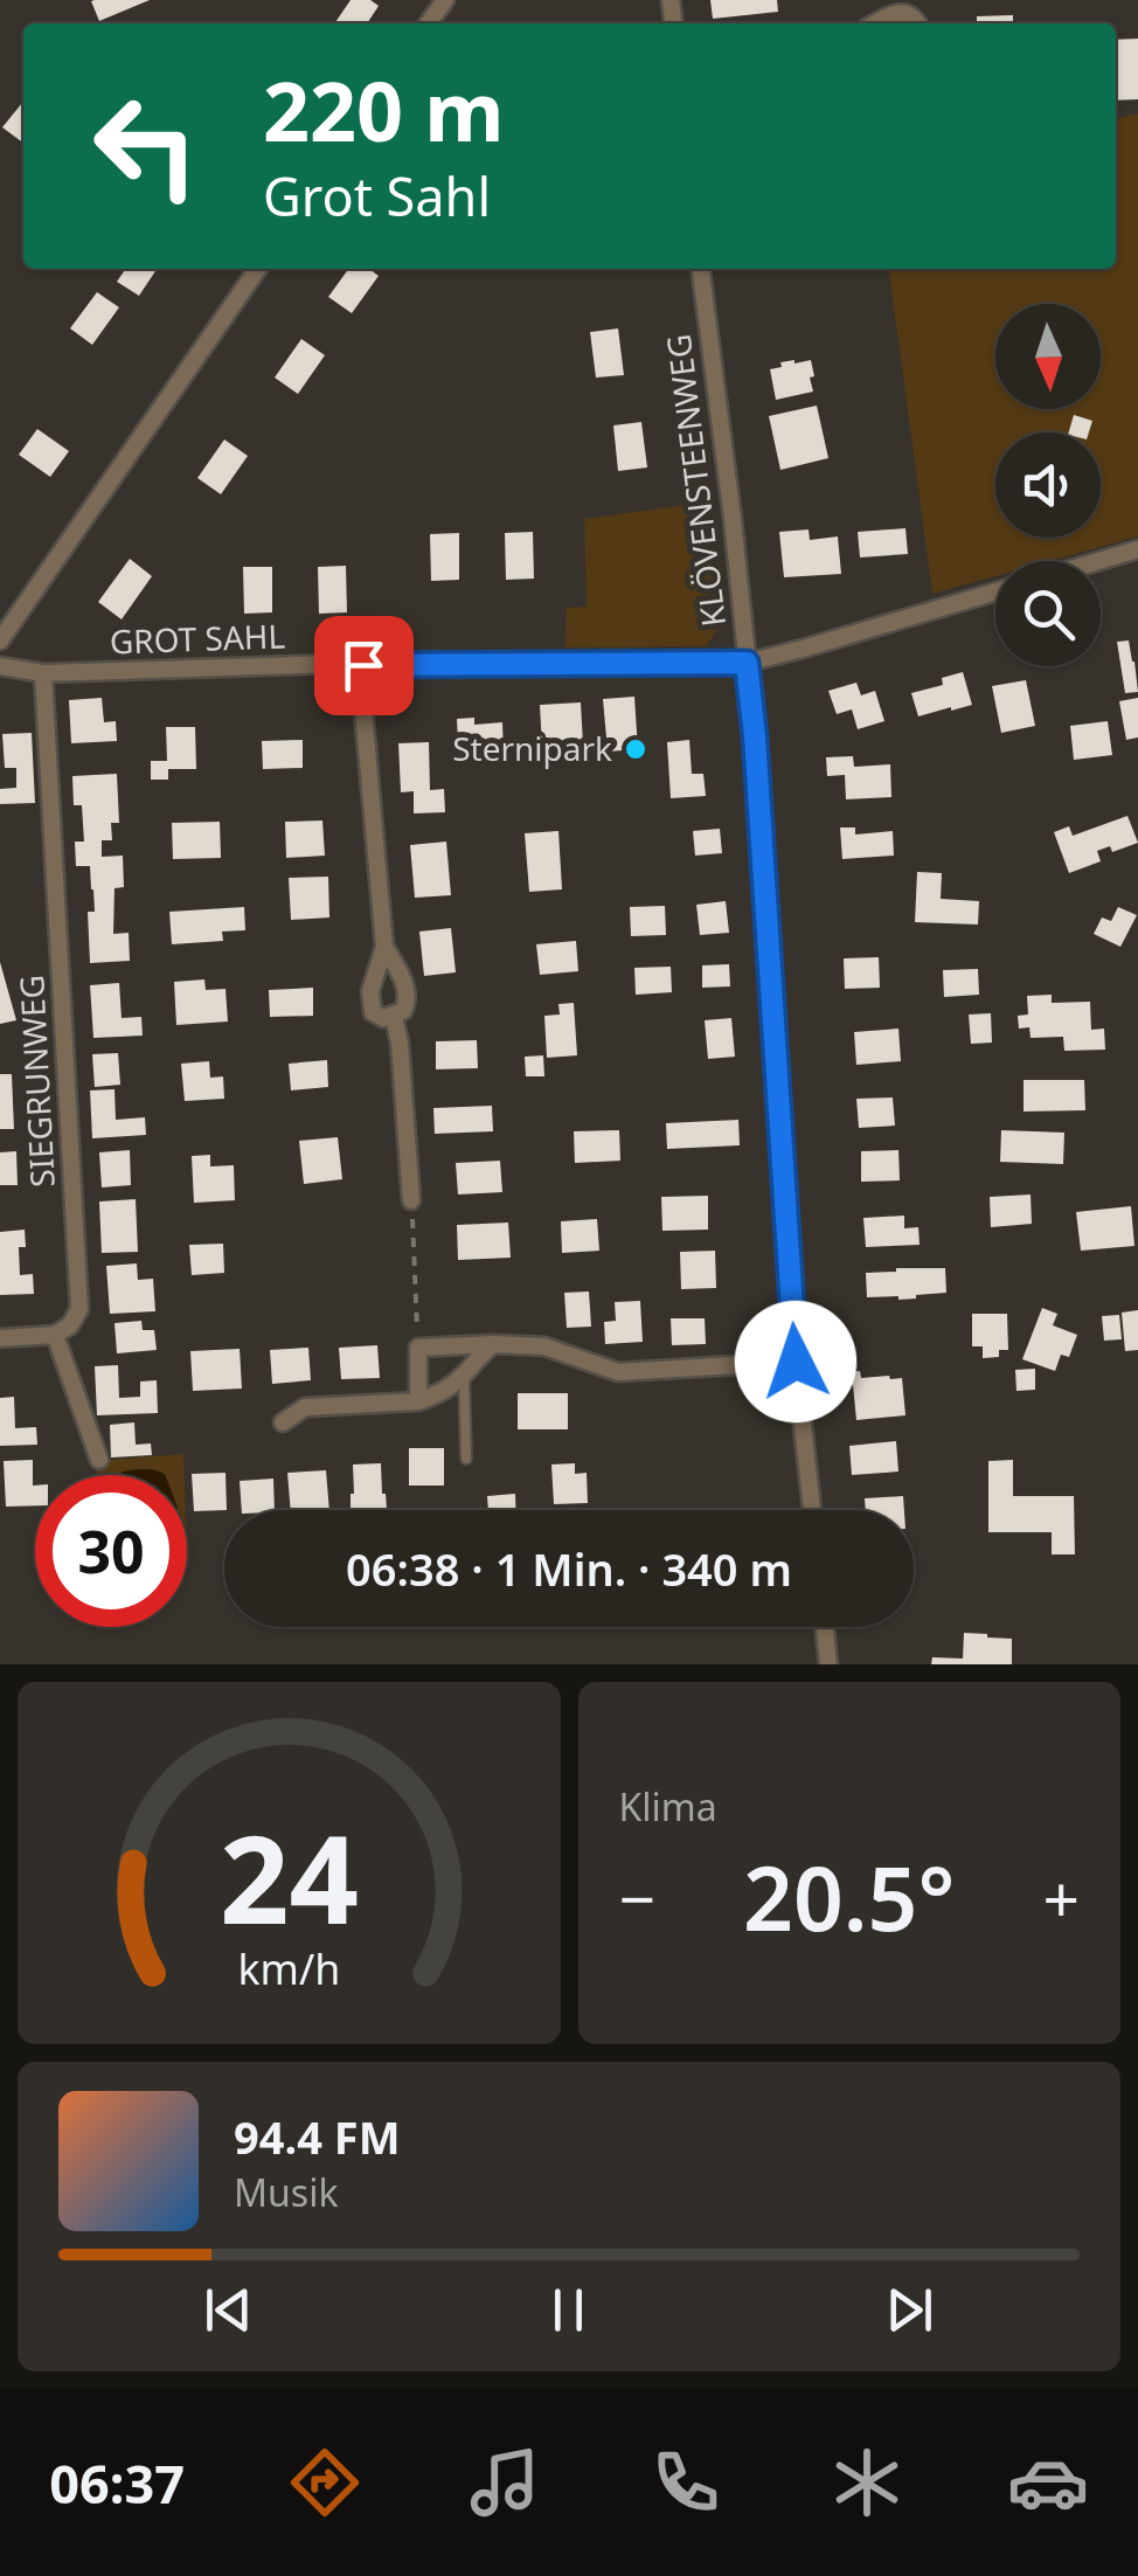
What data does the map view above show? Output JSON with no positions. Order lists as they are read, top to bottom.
{
  "streets": {
    "street": ["KLÖVENSTEENWEG", "GROT SAHL", "SIEGRUNWEG"]
  },
  "crossings": [
    ["KLÖVENSTEENWEG", "GROT SAHL"],
    ["GROT SAHL", "SIEGRUNWEG"]
  ],
  "places": ["Sternipark"],
  "north": "bottom",
  "page": {
    "turn": ["220 m", "Grot Sahl"],
    "limit": "30",
    "trip": "06:38 · 1 Min. · 340 m",
    "tile": "Klima",
    "heat": ["−", "20.5°", "+"],
    "song": ["94.4 FM", "Musik"],
    "tabs": "06:37",
    "gauge": ["24", "km/h"]
  }
}
